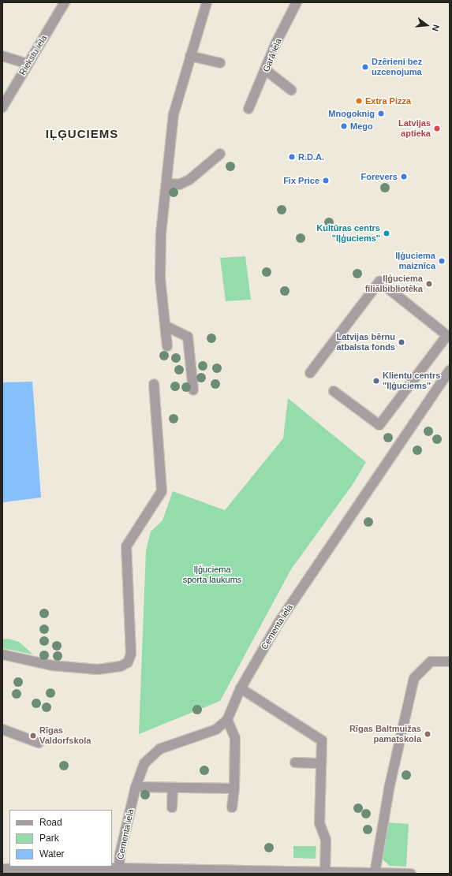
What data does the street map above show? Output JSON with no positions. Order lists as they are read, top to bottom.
{
  "streets": {
    "street": ["Riekstu iela", "Garā iela", "Cementa iela"]
  },
  "districts": ["IĻĢUCIEMS"],
  "parks": ["Iļģuciema sporta laukums"],
  "places": [
    "Dzērieni bez uzcenojuma",
    "Extra Pizza",
    "Mnogoknig",
    "Mego",
    "Latvijas aptieka",
    "R.D.A.",
    "Forevers",
    "Fix Price",
    "Kultūras centrs \"Iļģuciems\"",
    "Iļģuciema maiznīca",
    "Iļģuciema filiālbibliotēka",
    "Latvijas bērnu atbalsta fonds",
    "Klientu centrs \"Iļģuciems\"",
    "Rīgas Baltmuižas pamatskola",
    "Rīgas Valdorfskola"
  ],
  "legend": ["Road", "Park", "Water"],
  "north": "right"
}
